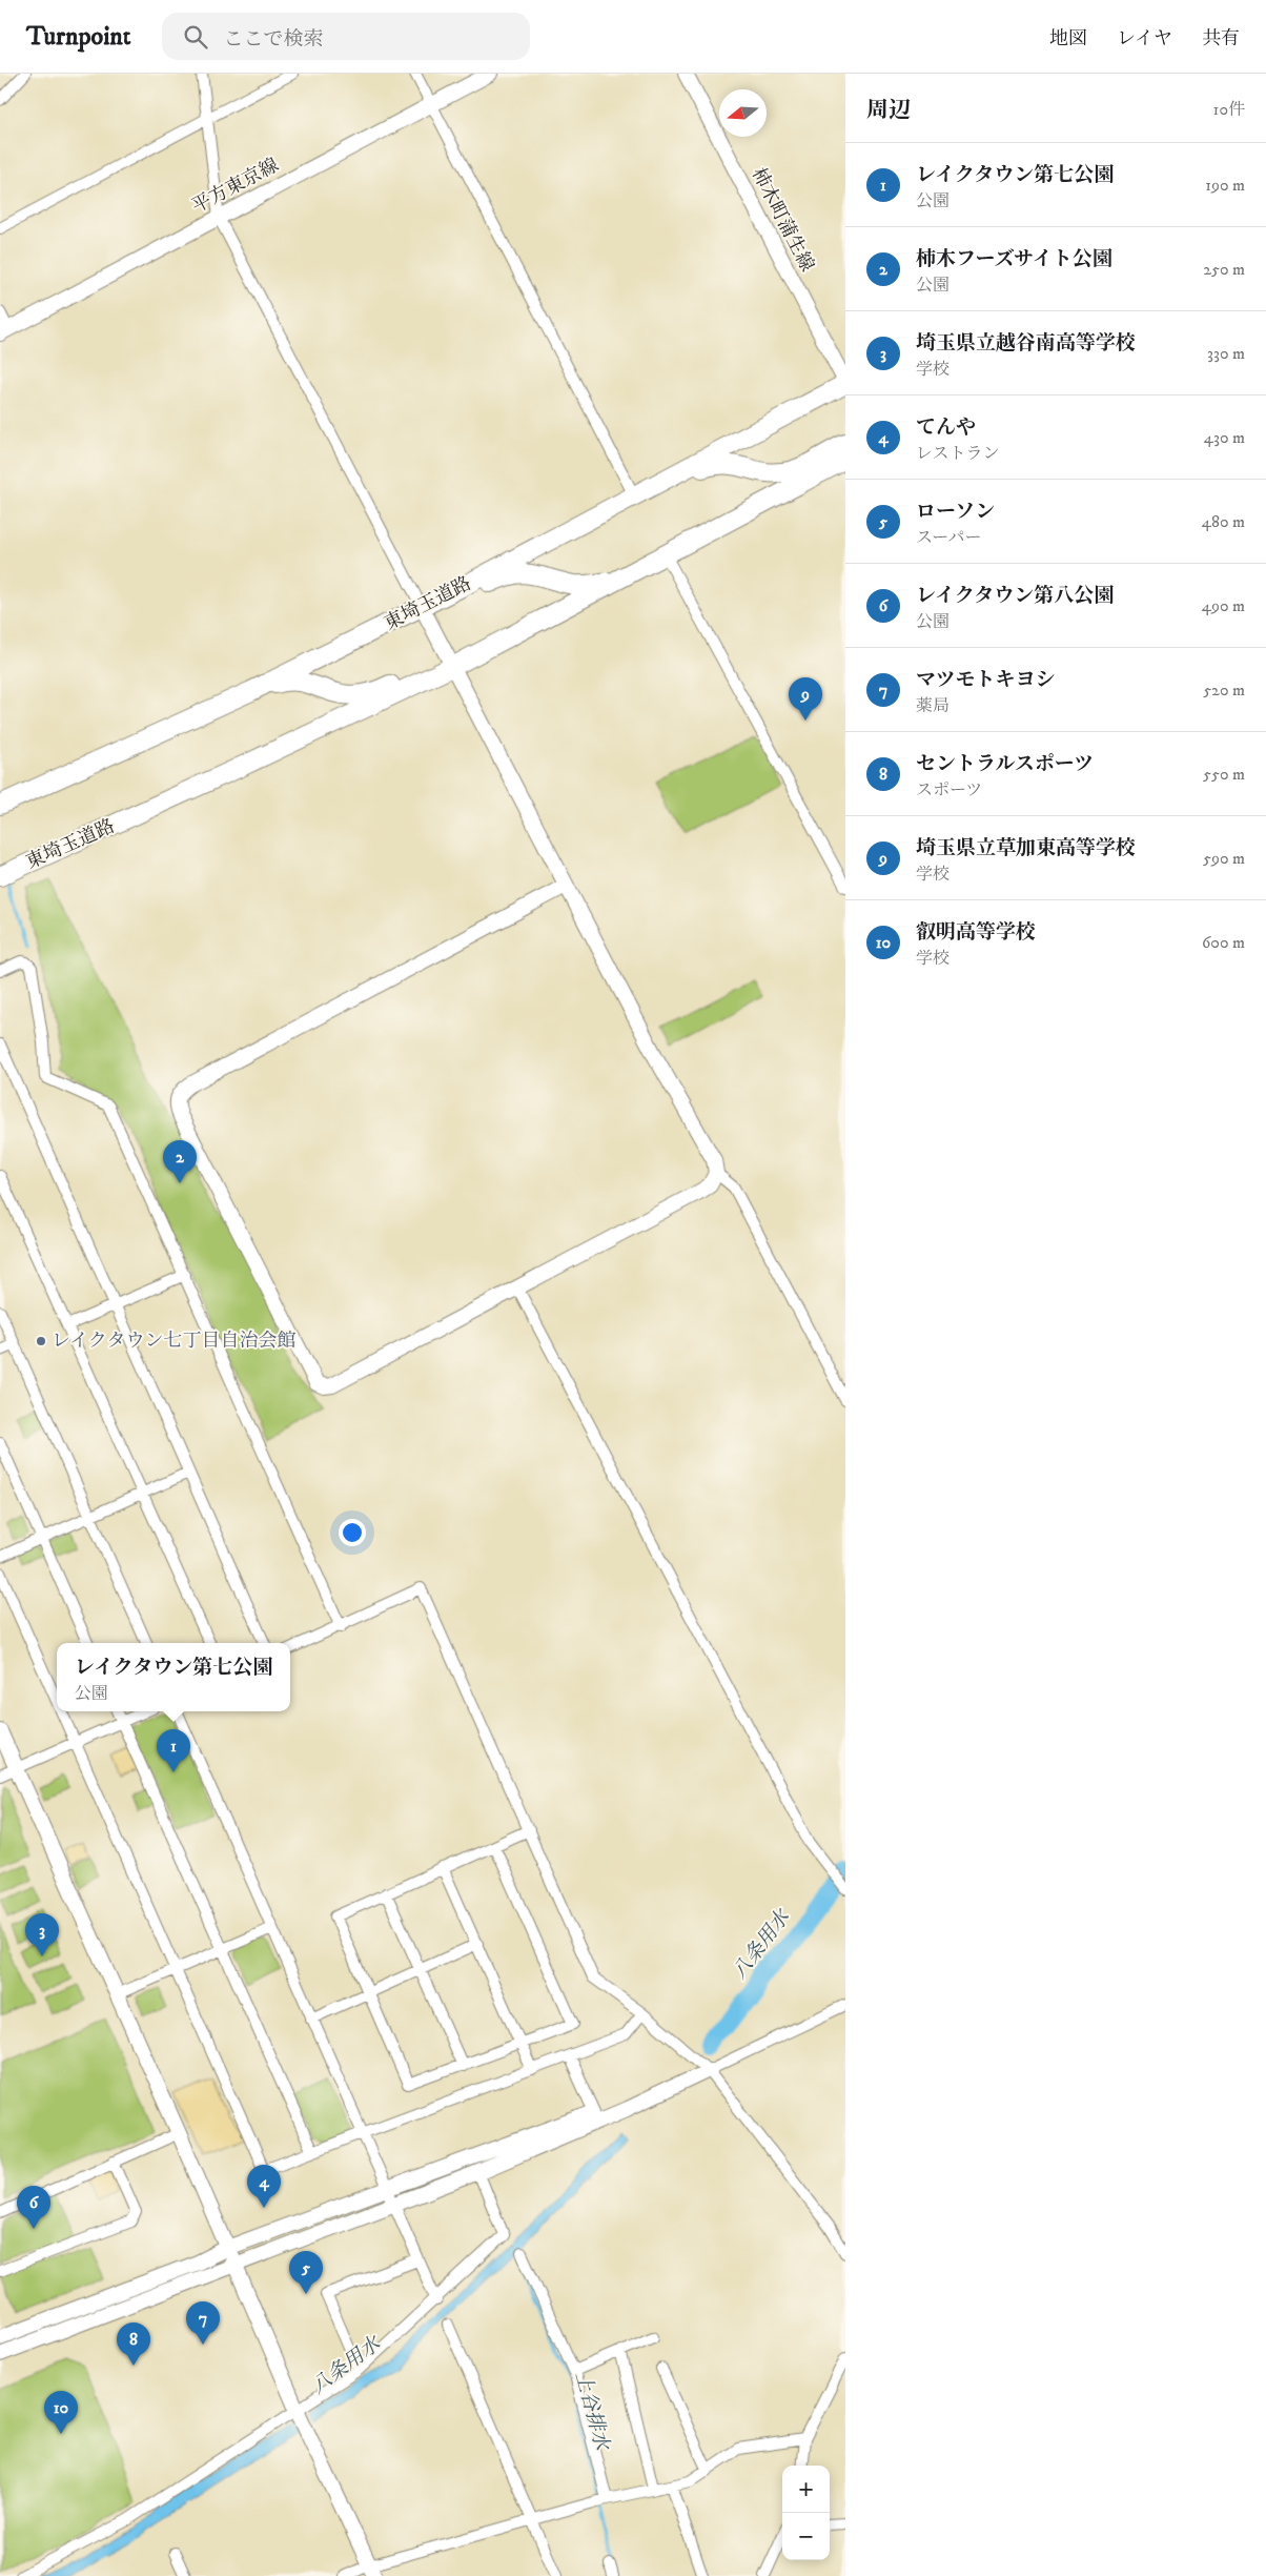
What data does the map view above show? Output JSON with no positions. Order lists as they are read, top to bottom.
{
  "streets": {
    "highway": ["東埼玉道路"],
    "street": ["平方東京線", "柿木町蒲生線"]
  },
  "crossings": [
    ["柿木町蒲生線", "東埼玉道路"]
  ],
  "water": ["八条用水", "上谷排水"],
  "places": ["レイクタウン七丁目自治会館"],
  "north": "left",
  "page": {
    "header": "Turnpoint",
    "search": "ここで検索",
    "nav": ["地図", "レイヤ", "共有"],
    "heading": ["周辺", "10件"],
    "list": [
      {
        "mark": "1",
        "name": "レイクタウン第七公園",
        "note": "公園",
        "value": "190 m"
      },
      {
        "mark": "2",
        "name": "柿木フーズサイト公園",
        "note": "公園",
        "value": "250 m"
      },
      {
        "mark": "3",
        "name": "埼玉県立越谷南高等学校",
        "note": "学校",
        "value": "330 m"
      },
      {
        "mark": "4",
        "name": "てんや",
        "note": "レストラン",
        "value": "430 m"
      },
      {
        "mark": "5",
        "name": "ローソン",
        "note": "スーパー",
        "value": "480 m"
      },
      {
        "mark": "6",
        "name": "レイクタウン第八公園",
        "note": "公園",
        "value": "490 m"
      },
      {
        "mark": "7",
        "name": "マツモトキヨシ",
        "note": "薬局",
        "value": "520 m"
      },
      {
        "mark": "8",
        "name": "セントラルスポーツ",
        "note": "スポーツ",
        "value": "550 m"
      },
      {
        "mark": "9",
        "name": "埼玉県立草加東高等学校",
        "note": "学校",
        "value": "590 m"
      },
      {
        "mark": "10",
        "name": "叡明高等学校",
        "note": "学校",
        "value": "600 m"
      }
    ],
    "pins": [
      "9",
      "2",
      "1",
      "3",
      "4",
      "6",
      "5",
      "7",
      "8",
      "10"
    ],
    "popup": ["レイクタウン第七公園", "公園"],
    "map_buttons": ["+", "−"]
  }
}
